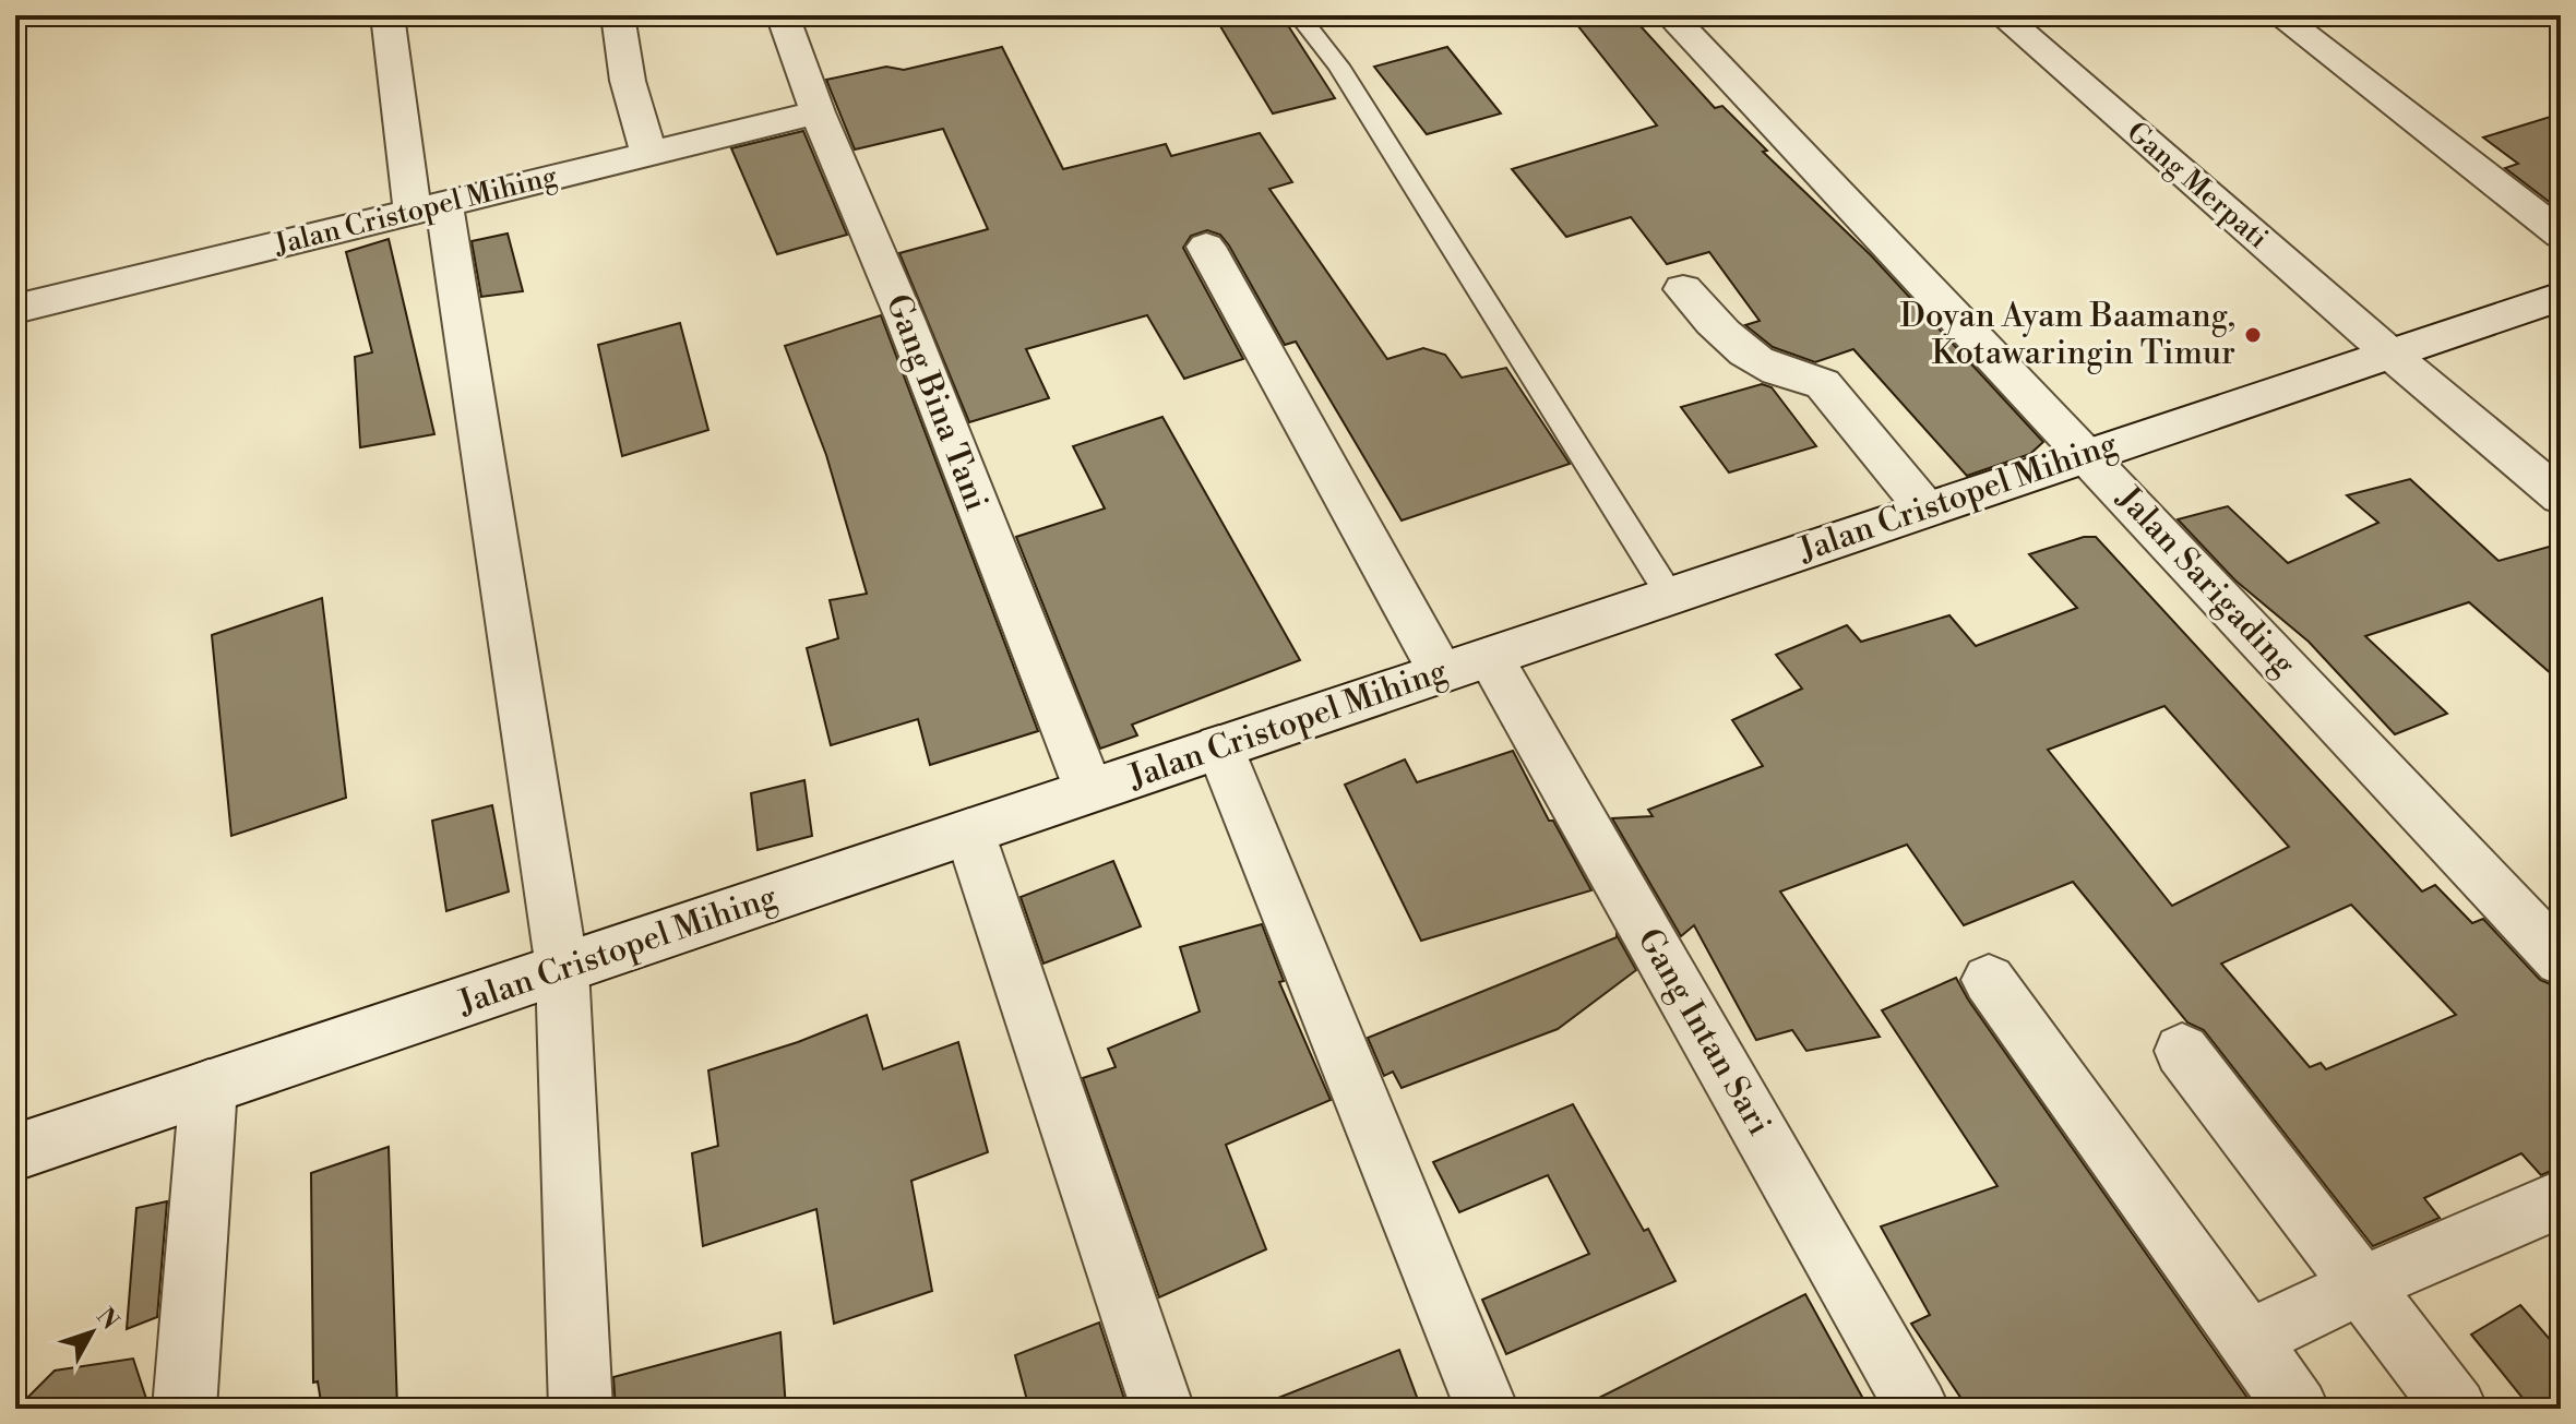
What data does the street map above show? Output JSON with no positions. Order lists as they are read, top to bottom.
{
  "streets": {
    "street": [
      "Gang Merpati",
      "Jalan Cristopel Mihing",
      "Gang Bina Tani",
      "Jalan Sarigading",
      "Gang Intan Sari"
    ]
  },
  "crossings": [
    ["Gang Merpati", "Jalan Cristopel Mihing"],
    ["Jalan Cristopel Mihing", "Gang Bina Tani"],
    ["Jalan Cristopel Mihing", "Jalan Sarigading"],
    ["Jalan Cristopel Mihing", "Gang Intan Sari"]
  ],
  "places": ["Doyan Ayam Baamang, Kotawaringin Timur"],
  "north": "top right"
}
